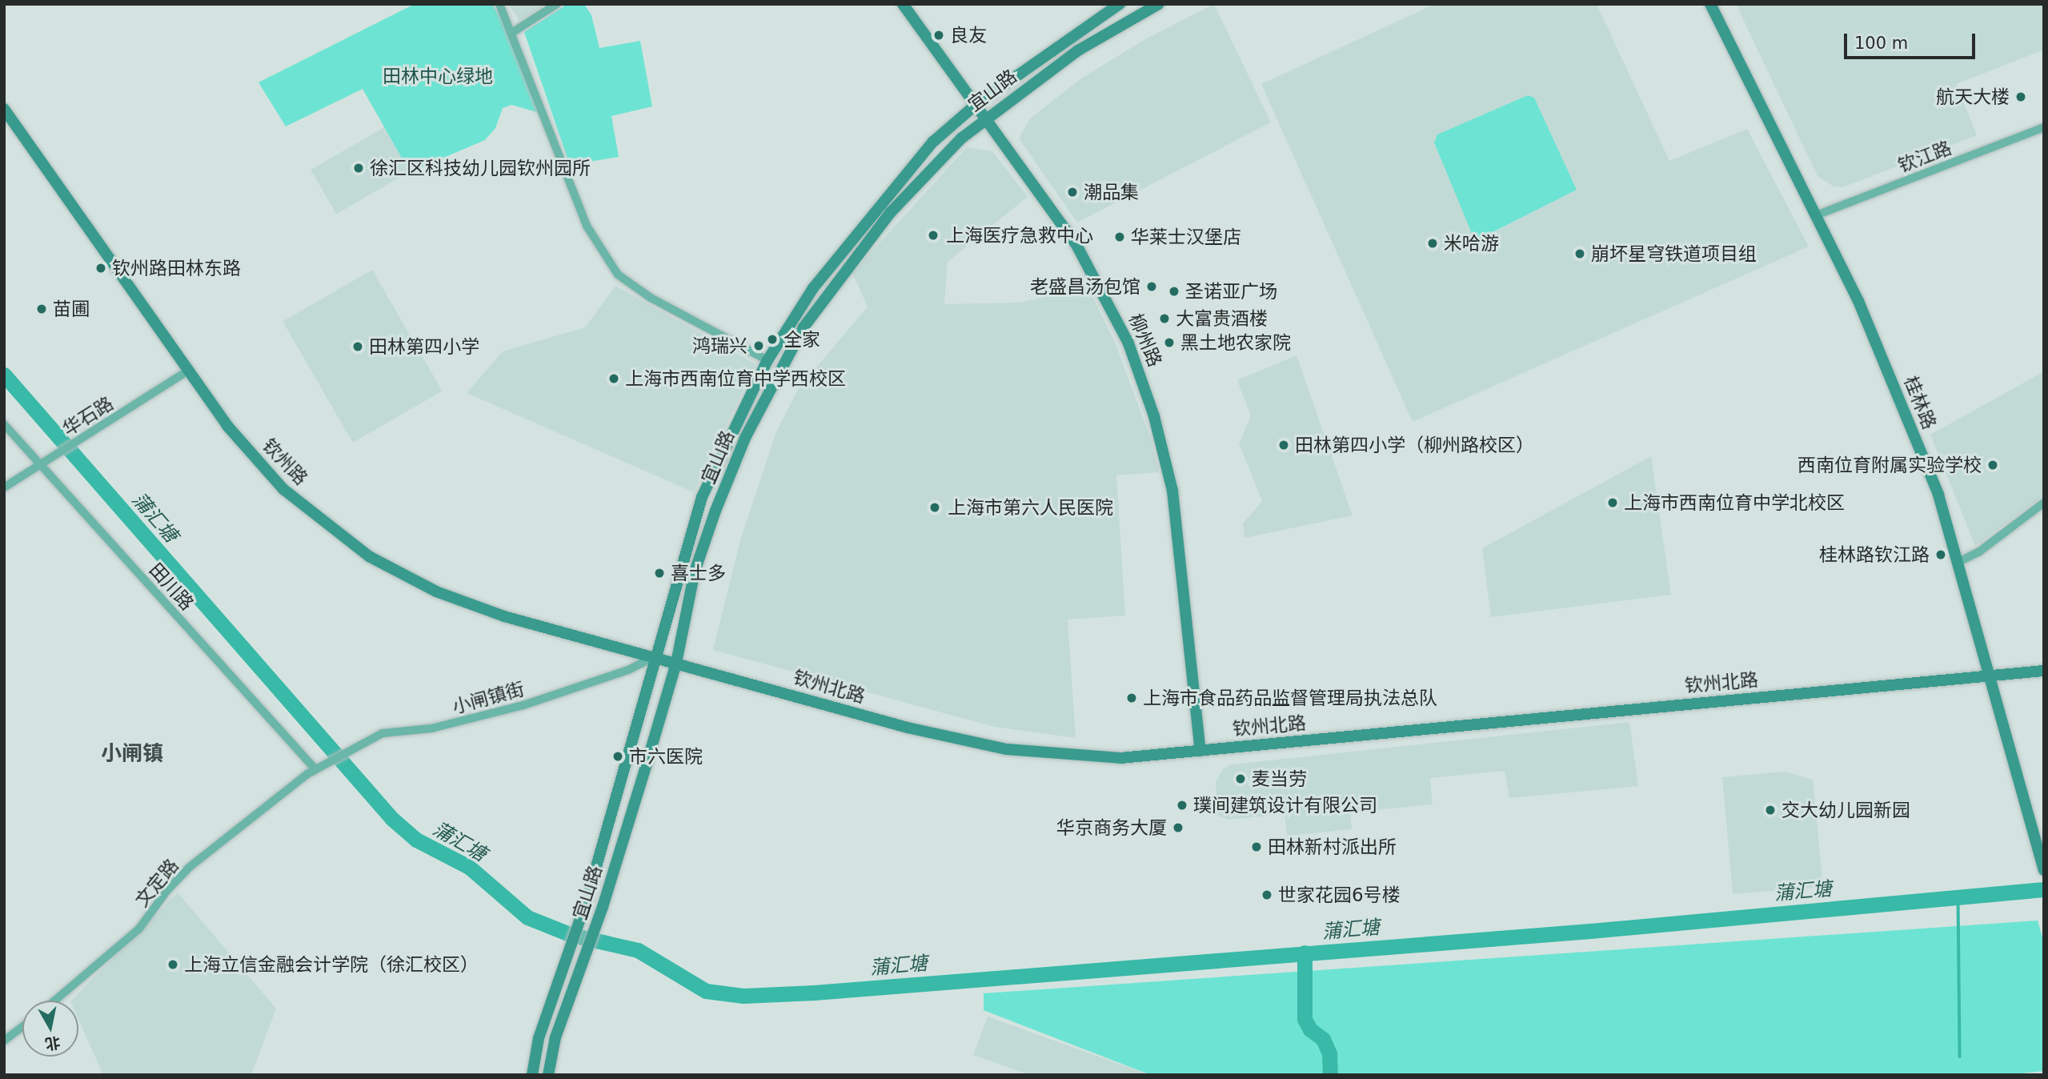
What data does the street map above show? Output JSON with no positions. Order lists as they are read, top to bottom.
{
  "streets": {
    "main road": [
      "宜山路",
      "柳州路",
      "桂林路",
      "钦州路",
      "钦州北路"
    ],
    "street": [
      "钦江路",
      "华石路",
      "田川路",
      "小闸镇街",
      "文定路"
    ]
  },
  "crossings": [
    ["宜山路", "柳州路"],
    ["宜山路", "钦州路"],
    ["宜山路", "钦州北路"],
    ["宜山路", "小闸镇街"],
    ["钦江路", "桂林路"],
    ["柳州路", "钦州北路"],
    ["桂林路", "钦州北路"],
    ["华石路", "钦州路"],
    ["华石路", "田川路"],
    ["钦州路", "钦州北路"],
    ["钦州路", "小闸镇街"],
    ["田川路", "文定路"],
    ["小闸镇街", "文定路"]
  ],
  "districts": ["小闸镇"],
  "water": ["蒲汇塘"],
  "parks": ["田林中心绿地"],
  "places": [
    "良友",
    "航天大楼",
    "徐汇区科技幼儿园钦州园所",
    "潮品集",
    "上海医疗急救中心",
    "华莱士汉堡店",
    "米哈游",
    "崩坏星穹铁道项目组",
    "钦州路田林东路",
    "老盛昌汤包馆",
    "圣诺亚广场",
    "苗圃",
    "大富贵酒楼",
    "全家",
    "黑土地农家院",
    "鸿瑞兴",
    "田林第四小学",
    "上海市西南位育中学西校区",
    "田林第四小学（柳州路校区）",
    "西南位育附属实验学校",
    "上海市西南位育中学北校区",
    "上海市第六人民医院",
    "桂林路钦江路",
    "喜士多",
    "上海市食品药品监督管理局执法总队",
    "市六医院",
    "麦当劳",
    "璞间建筑设计有限公司",
    "交大幼儿园新园",
    "华京商务大厦",
    "田林新村派出所",
    "世家花园6号楼",
    "上海立信金融会计学院（徐汇校区）"
  ],
  "scale_bar": "100 m",
  "north": "bottom"
}
